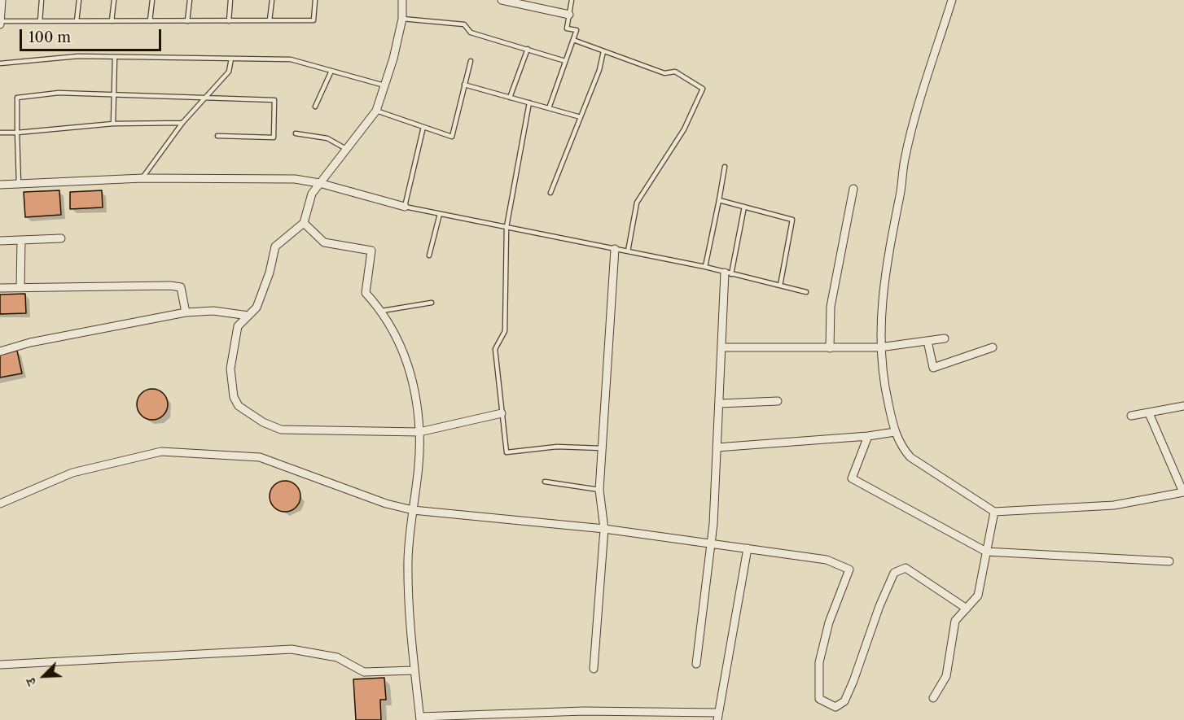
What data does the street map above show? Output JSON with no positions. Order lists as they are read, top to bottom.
{
  "scale_bar": "100 m",
  "north": "bottom left"
}
